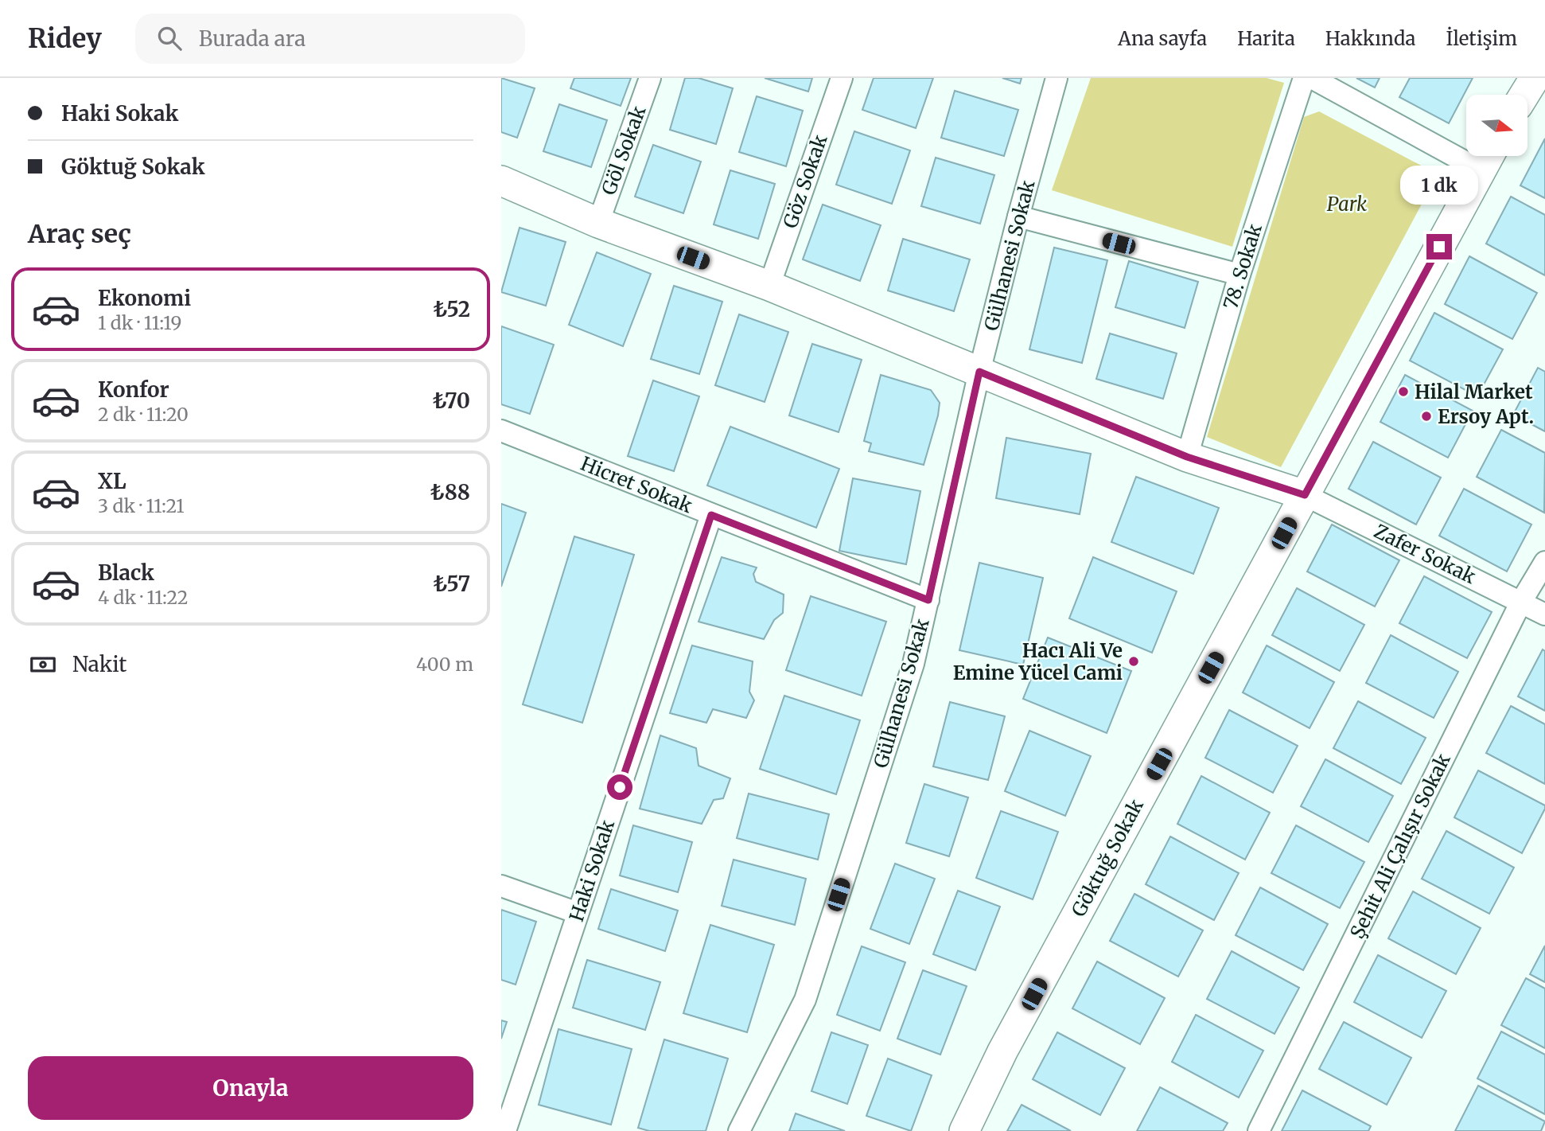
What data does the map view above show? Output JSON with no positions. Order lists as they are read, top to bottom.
{
  "streets": {
    "street": [
      "Göl Sokak",
      "Göz Sokak",
      "Gülhanesi Sokak",
      "78. Sokak",
      "Hicret Sokak",
      "Zafer Sokak",
      "Şehit Ali Çalışır Sokak",
      "Göktuğ Sokak",
      "Haki Sokak"
    ]
  },
  "crossings": [
    ["Gülhanesi Sokak", "Hicret Sokak"],
    ["Hicret Sokak", "Haki Sokak"],
    ["Zafer Sokak", "Şehit Ali Çalışır Sokak"],
    ["Zafer Sokak", "Göktuğ Sokak"]
  ],
  "parks": ["Park"],
  "places": ["Hilal Market", "Ersoy Apt.", "Hacı Ali Ve Emine Yücel Cami"],
  "north": "right",
  "page": {
    "header": "Ridey",
    "search": "Burada ara",
    "nav": [
      "Ana sayfa",
      "Harita",
      "Hakkında",
      "İletişim"
    ],
    "banner": ["Haki Sokak", "Göktuğ Sokak"],
    "bubble": "1 dk",
    "heading": "Araç seç",
    "list": [
      {
        "name": "Ekonomi",
        "note": "1 dk · 11:19",
        "value": "₺52"
      },
      {
        "name": "Konfor",
        "note": "2 dk · 11:20",
        "value": "₺70"
      },
      {
        "name": "XL",
        "note": "3 dk · 11:21",
        "value": "₺88"
      },
      {
        "name": "Black",
        "note": "4 dk · 11:22",
        "value": "₺57"
      }
    ],
    "pay": ["Nakit", "400 m"],
    "buttons": "Onayla"
  }
}
